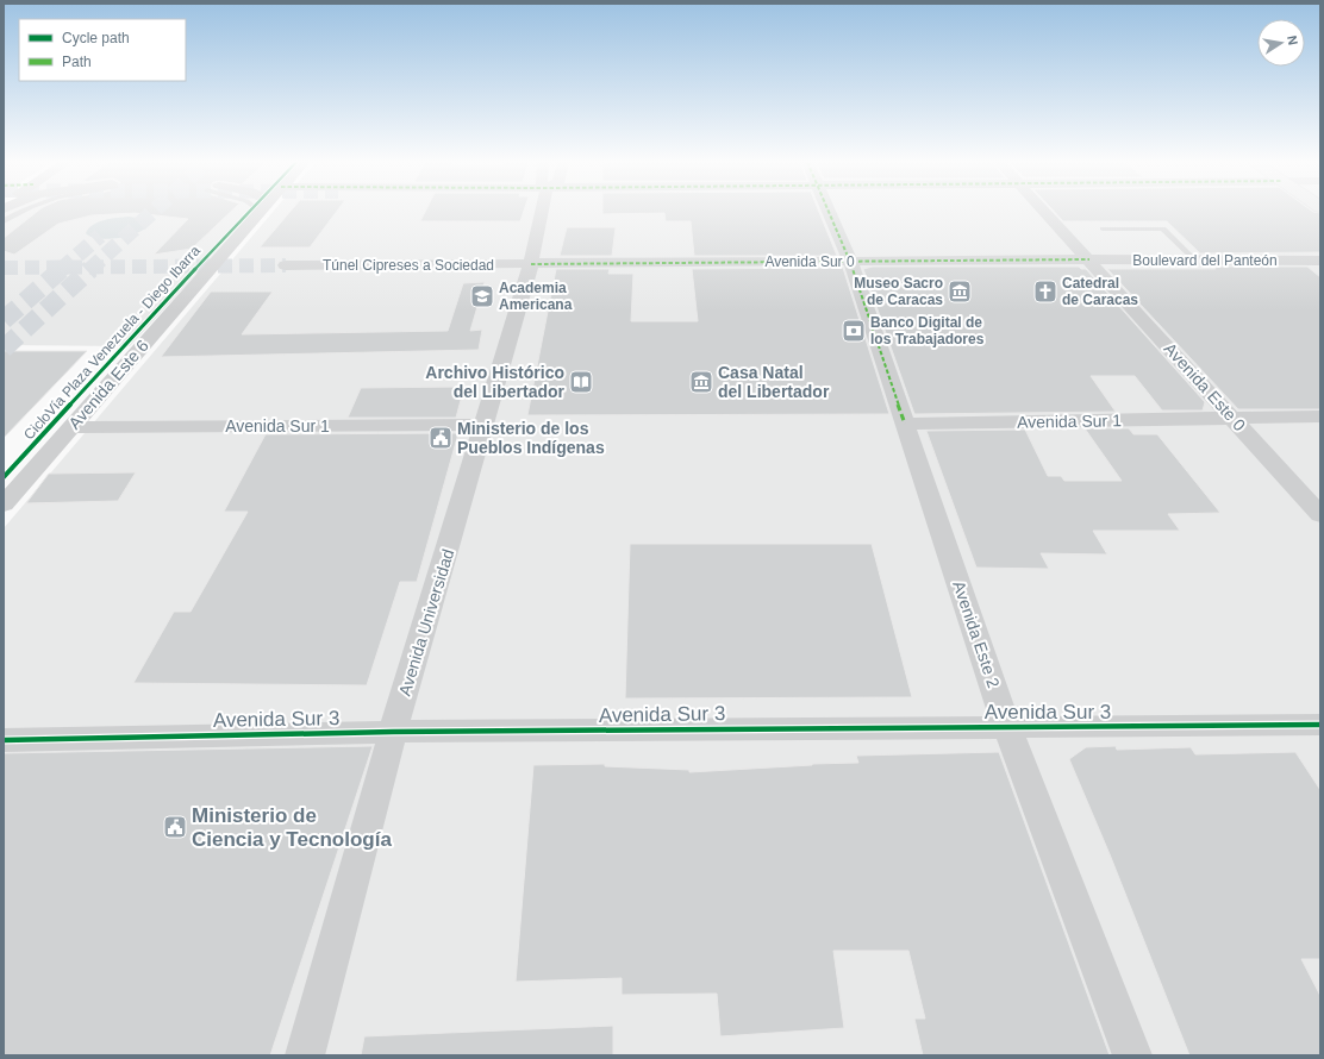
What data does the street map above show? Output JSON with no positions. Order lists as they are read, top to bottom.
{
  "streets": {
    "street": [
      "Boulevard del Panteón",
      "Avenida Sur 0",
      "Túnel Cipreses a Sociedad",
      "Avenida Este 6",
      "Avenida Este 0",
      "Avenida Sur 1",
      "Avenida Universidad",
      "Avenida Este 2",
      "Avenida Sur 3"
    ],
    "cycle path": ["CicloVía Plaza Venezuela - Diego Ibarra"]
  },
  "crossings": [
    ["Boulevard del Panteón", "Avenida Sur 0"],
    ["Boulevard del Panteón", "Avenida Este 0"],
    ["Avenida Sur 0", "Túnel Cipreses a Sociedad"],
    ["Avenida Sur 0", "Avenida Este 0"],
    ["Avenida Sur 0", "Avenida Universidad"],
    ["Avenida Sur 0", "Avenida Este 2"],
    ["Túnel Cipreses a Sociedad", "Avenida Universidad"],
    ["Avenida Este 6", "Avenida Sur 1"],
    ["Avenida Este 0", "Avenida Sur 1"],
    ["Avenida Sur 1", "Avenida Universidad"],
    ["Avenida Sur 1", "Avenida Este 2"],
    ["Avenida Universidad", "Avenida Sur 3"],
    ["Avenida Este 2", "Avenida Sur 3"]
  ],
  "places": {
    "museum": ["Museo Sacro de Caracas", "Casa Natal del Libertador"],
    "church": ["Catedral de Caracas"],
    "school or university": ["Academia Americana"],
    "bank": ["Banco Digital de los Trabajadores"],
    "library": ["Archivo Histórico del Libertador"],
    "public building": ["Ministerio de los Pueblos Indígenas", "Ministerio de Ciencia y Tecnología"]
  },
  "legend": ["Cycle path", "Path"],
  "north": "right"
}
